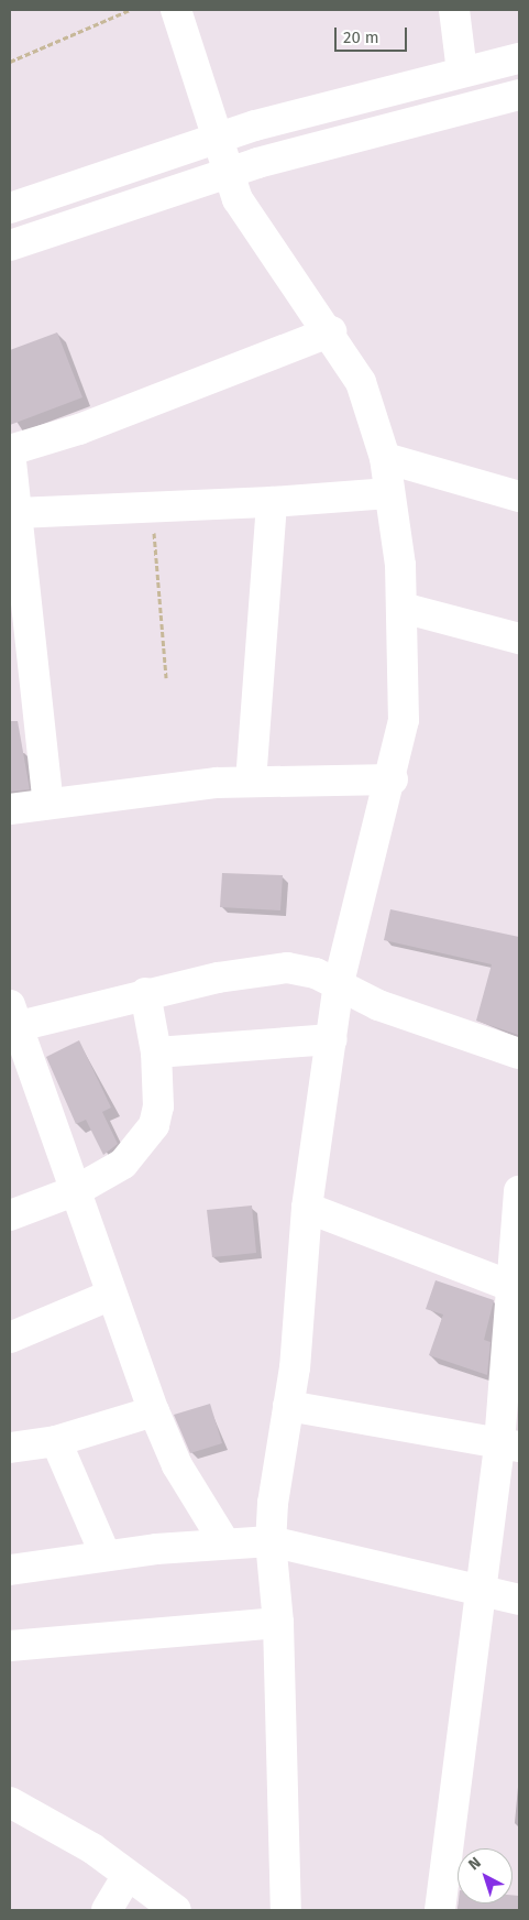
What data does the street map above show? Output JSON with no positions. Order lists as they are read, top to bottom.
{
  "scale_bar": "20 m",
  "north": "top left"
}
